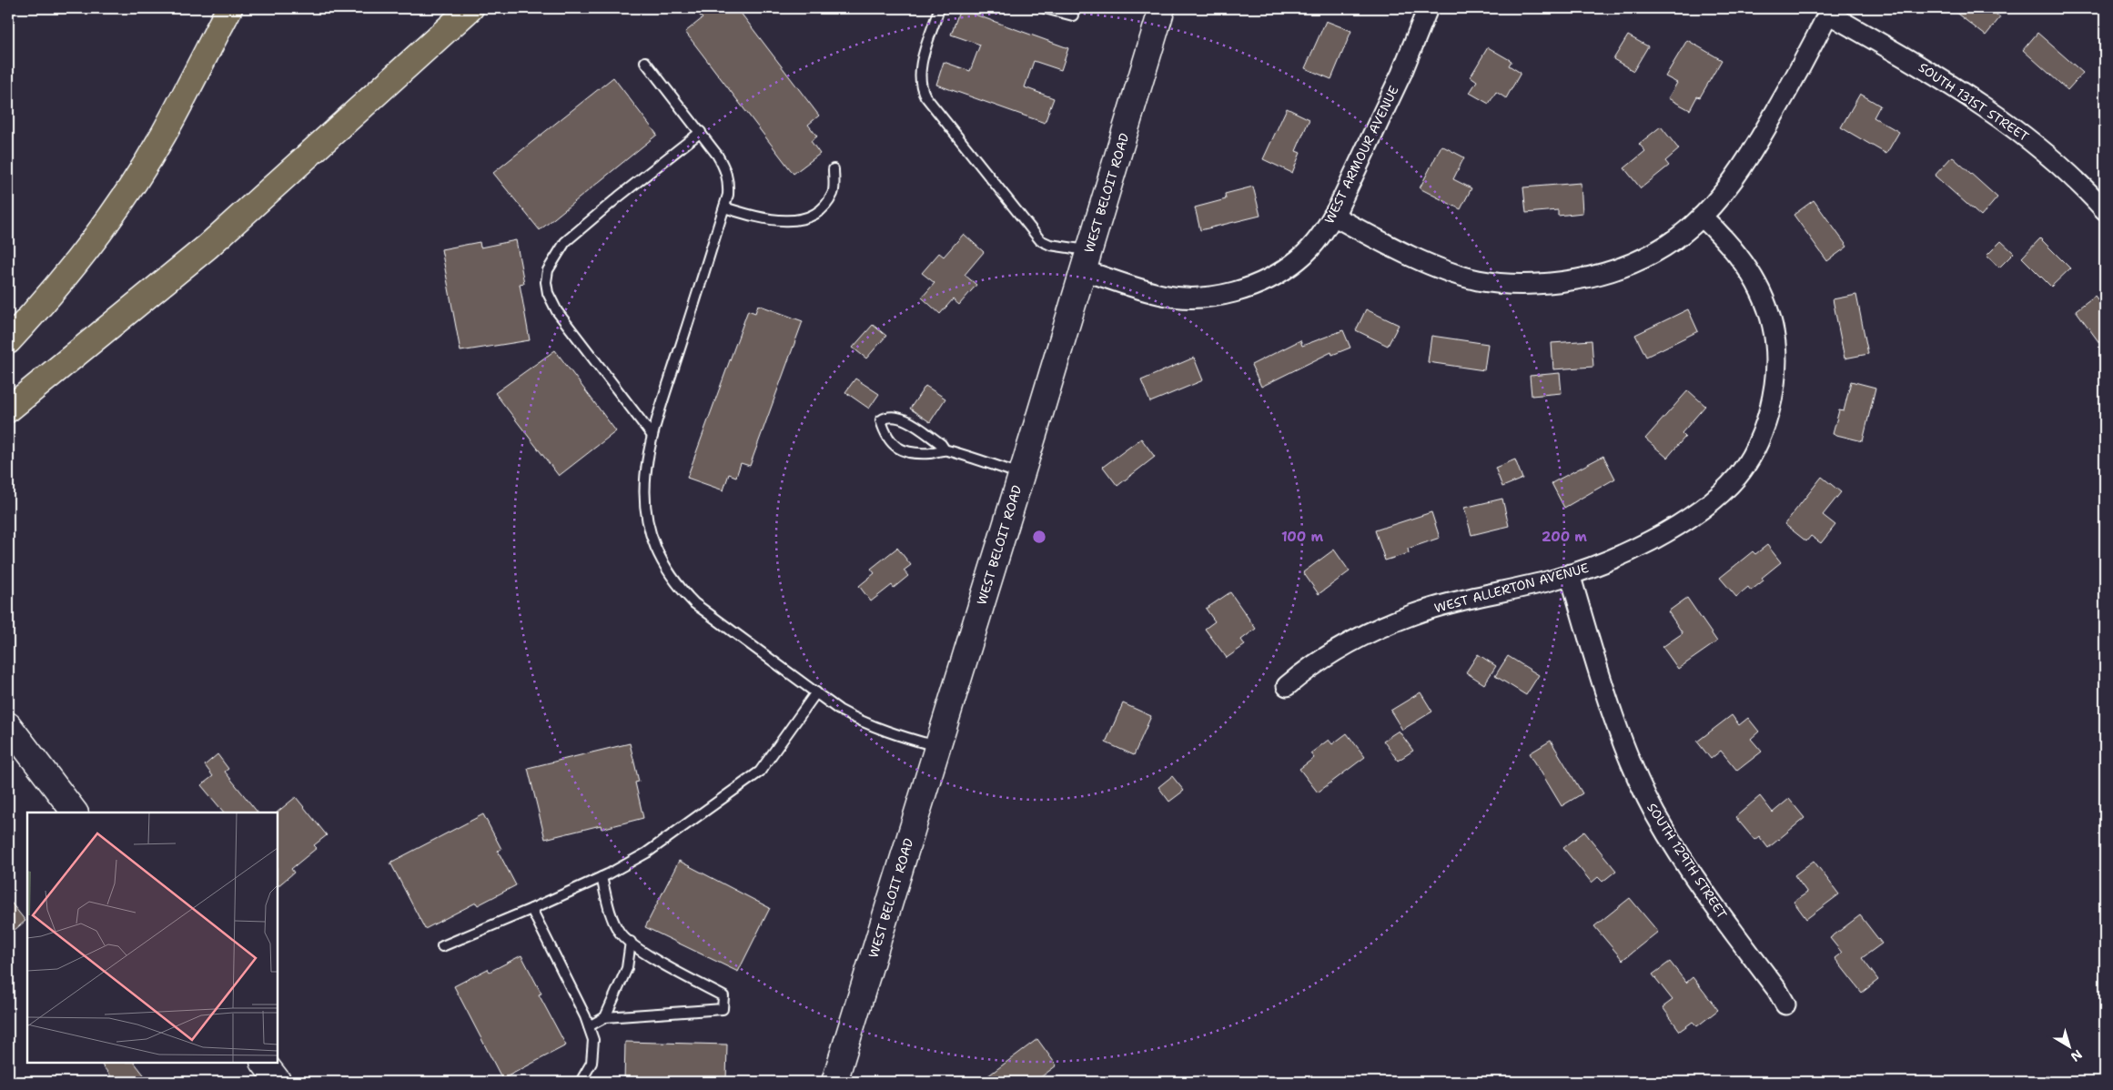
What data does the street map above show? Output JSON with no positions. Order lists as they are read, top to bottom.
{
  "streets": {
    "main road": ["WEST BELOIT ROAD"],
    "street": [
      "SOUTH 131ST STREET",
      "WEST ARMOUR AVENUE",
      "WEST ALLERTON AVENUE",
      "SOUTH 129TH STREET"
    ]
  },
  "crossings": [
    ["WEST ARMOUR AVENUE", "WEST BELOIT ROAD"],
    ["WEST ALLERTON AVENUE", "SOUTH 129TH STREET"]
  ],
  "north": "bottom right",
  "rings": ["100 m", "200 m"]
}
